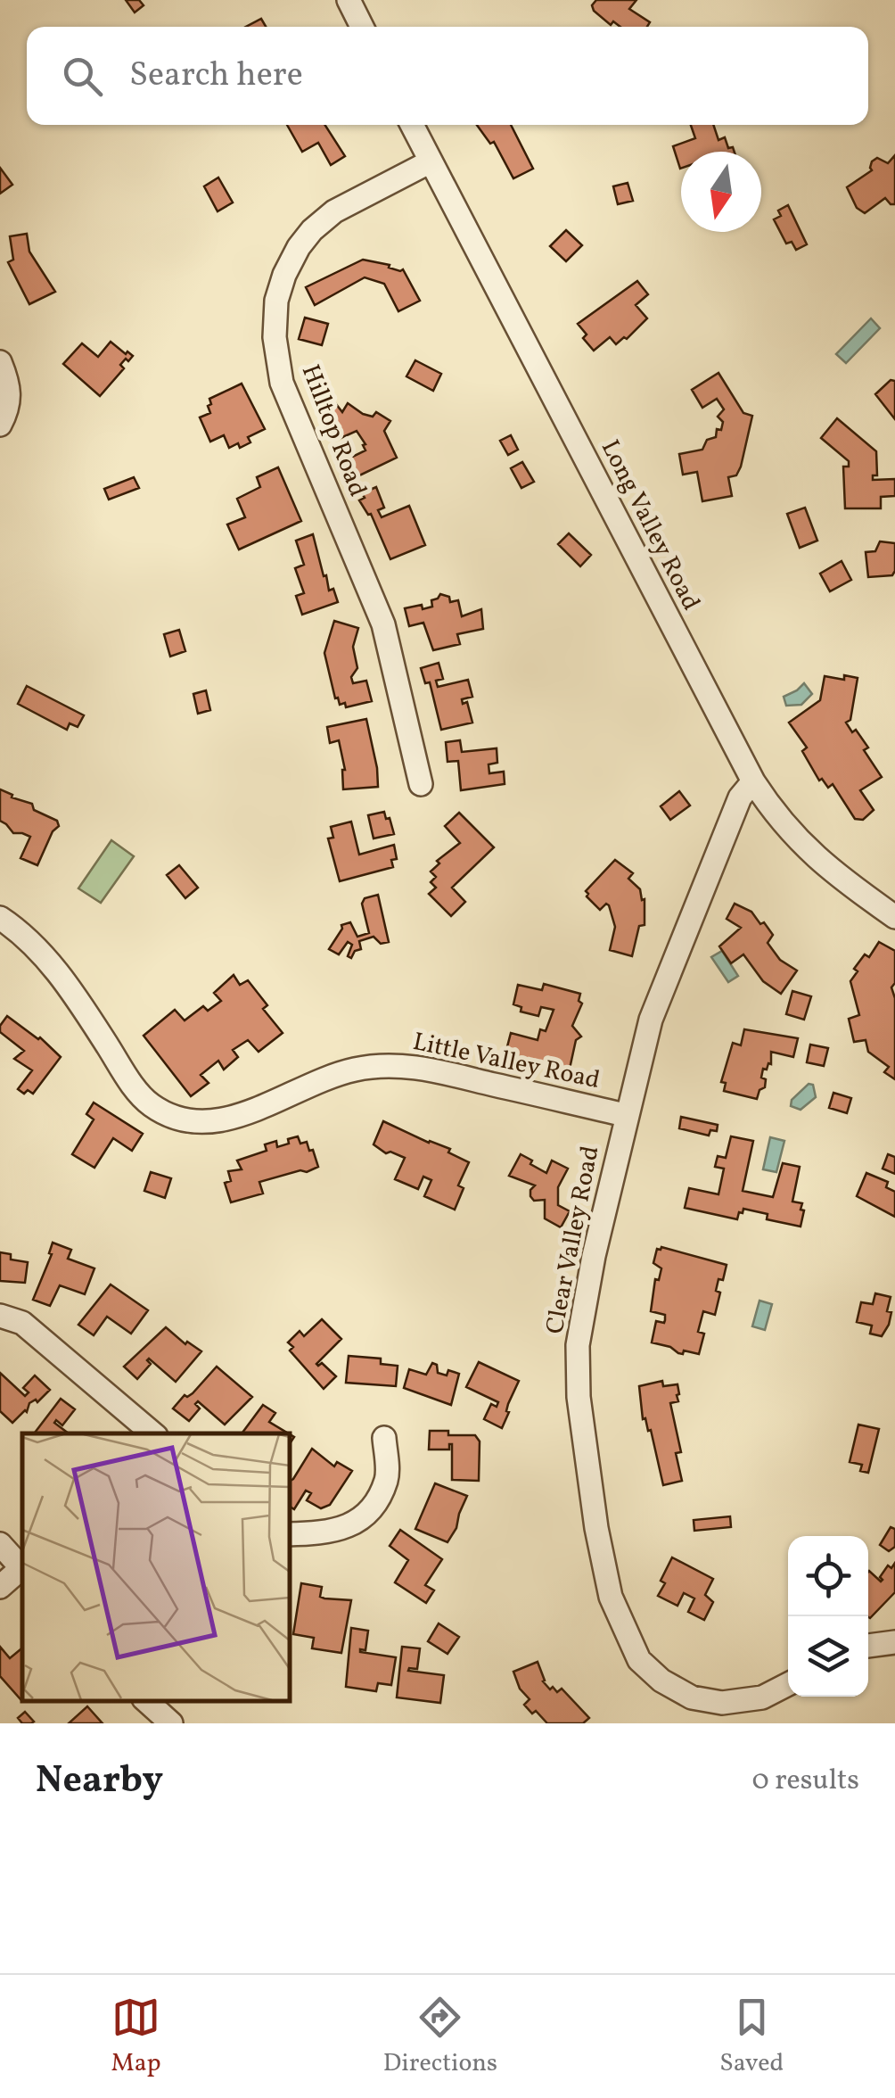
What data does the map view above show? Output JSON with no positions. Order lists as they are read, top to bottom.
{
  "streets": {
    "street": [
      "Hilltop Road",
      "Long Valley Road",
      "Little Valley Road",
      "Clear Valley Road"
    ]
  },
  "crossings": [
    ["Hilltop Road", "Long Valley Road"],
    ["Long Valley Road", "Clear Valley Road"],
    ["Little Valley Road", "Clear Valley Road"]
  ],
  "north": "bottom",
  "page": {
    "search": "Search here",
    "heading": ["Nearby", "0 results"],
    "nav": ["Map", "Directions", "Saved"]
  }
}
